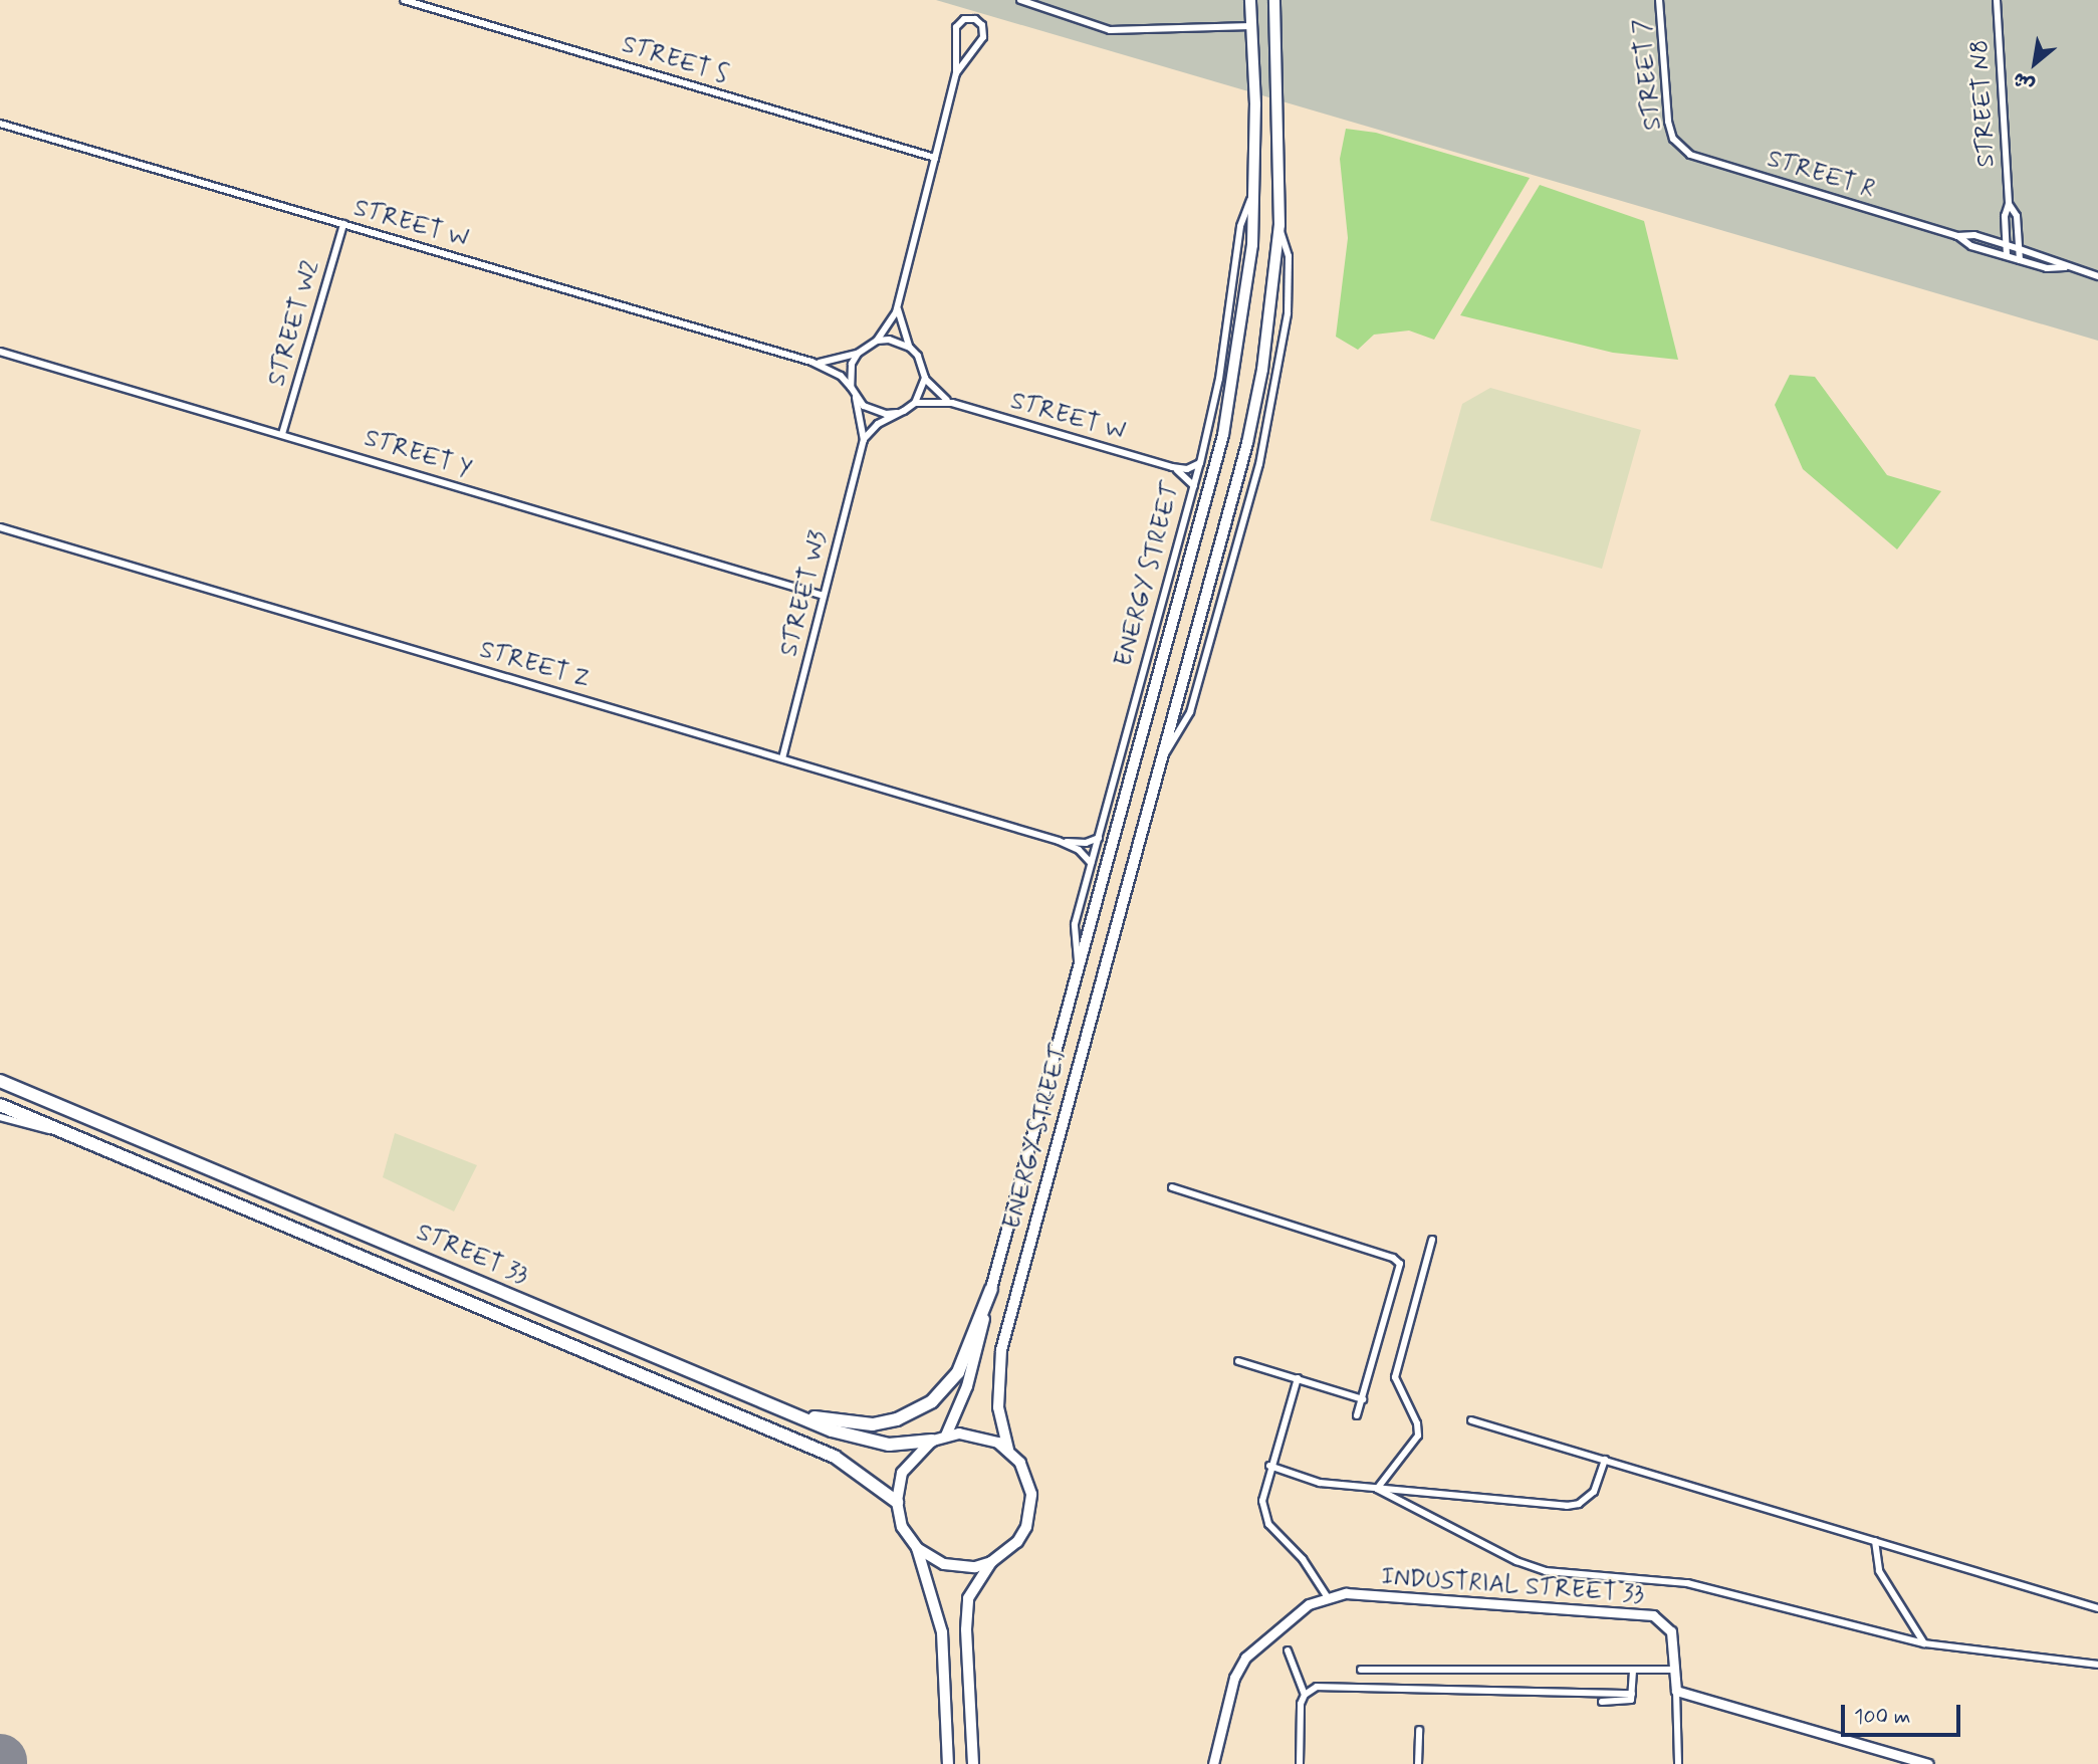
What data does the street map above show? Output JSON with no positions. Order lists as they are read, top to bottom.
{
  "streets": {
    "highway": ["STREET 33"],
    "main road": ["ENERGY STREET"],
    "street": [
      "STREET S",
      "STREET 7",
      "STREET N8",
      "STREET R",
      "STREET W",
      "STREET W2",
      "STREET Y",
      "STREET W3",
      "STREET Z",
      "INDUSTRIAL STREET 33"
    ]
  },
  "crossings": [
    ["STREET 7", "STREET R"],
    ["STREET N8", "STREET R"],
    ["STREET W", "STREET W2"],
    ["STREET W", "ENERGY STREET"],
    ["STREET W", "STREET W3"],
    ["STREET W2", "STREET Y"],
    ["STREET Y", "STREET W3"],
    ["ENERGY STREET", "STREET Z"],
    ["ENERGY STREET", "STREET 33"],
    ["STREET W3", "STREET Z"]
  ],
  "scale_bar": "100 m",
  "north": "bottom left"
}
